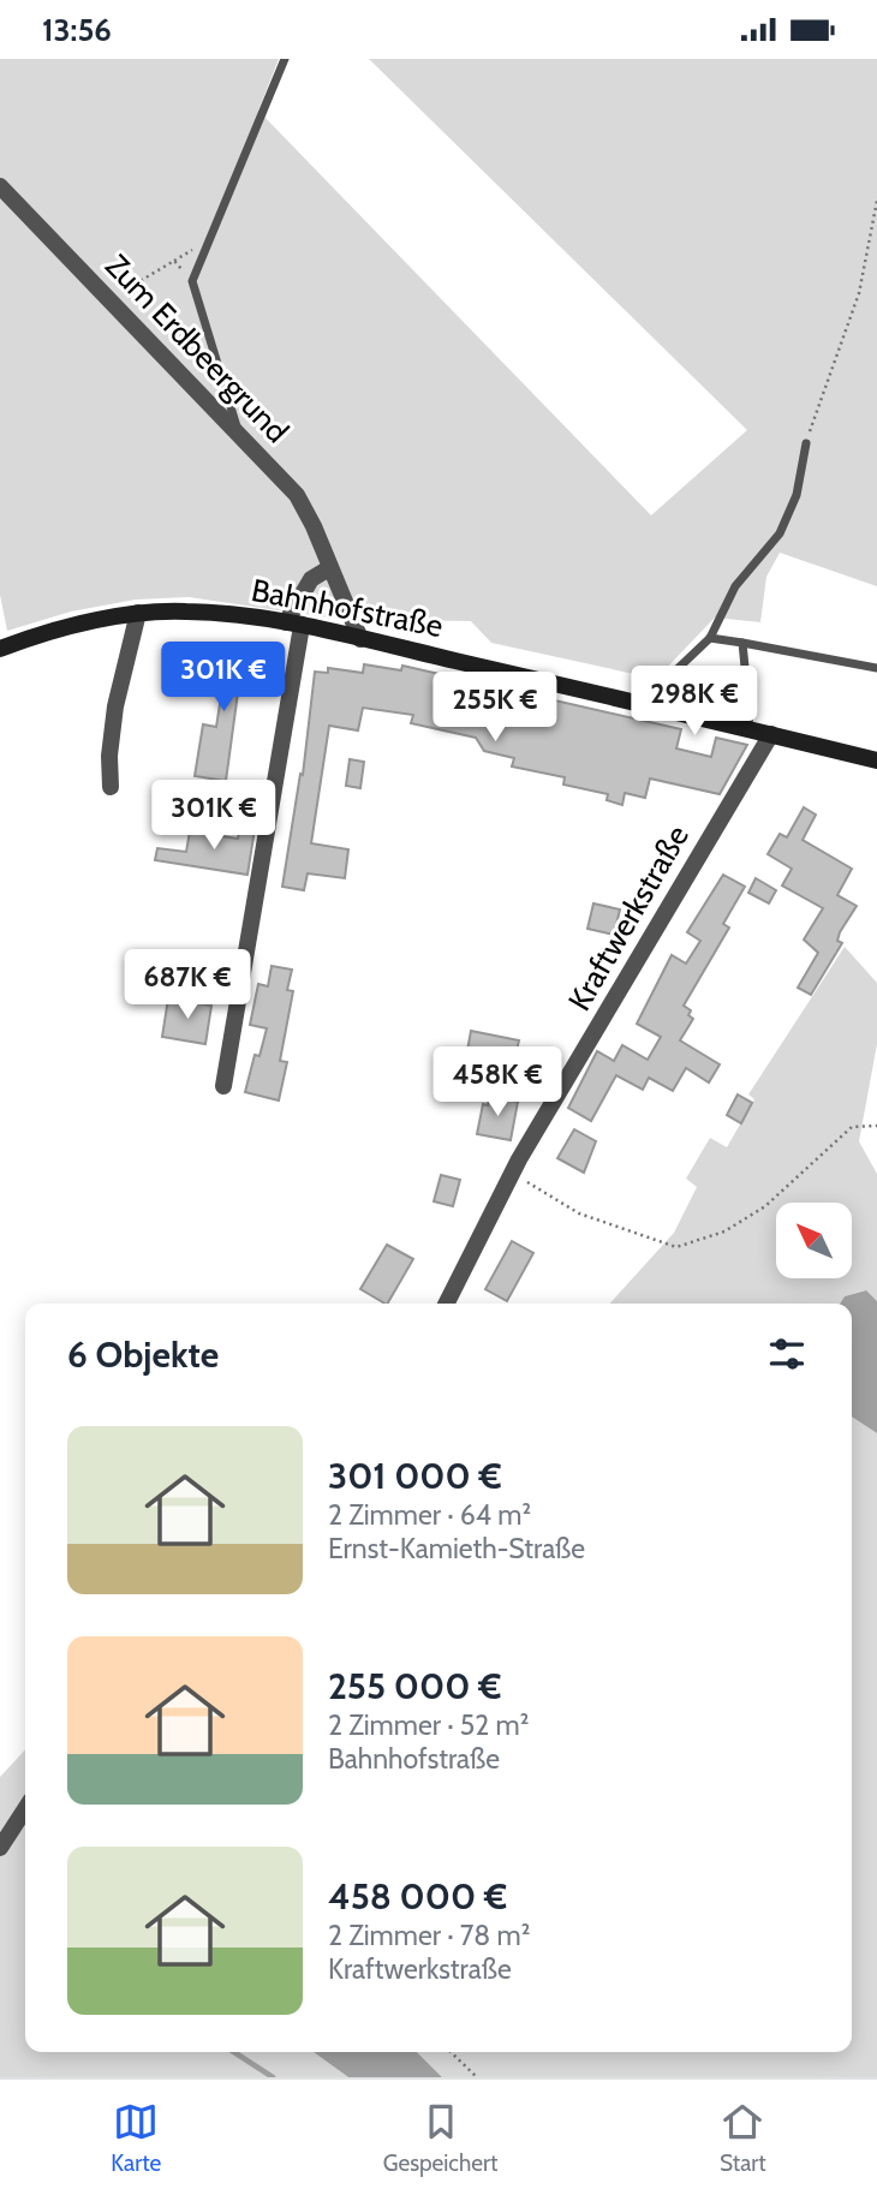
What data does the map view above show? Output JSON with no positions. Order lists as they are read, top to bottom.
{
  "streets": {
    "main road": ["Bahnhofstraße"],
    "street": ["Zum Erdbeergrund", "Kraftwerkstraße"]
  },
  "crossings": [
    ["Zum Erdbeergrund", "Bahnhofstraße"],
    ["Bahnhofstraße", "Kraftwerkstraße"]
  ],
  "north": "top left",
  "page": {
    "status": "13:56",
    "price": [
      "301K €",
      "298K €",
      "255K €",
      "301K €",
      "687K €",
      "458K €"
    ],
    "heading": "6 Objekte",
    "list": [
      {
        "name": "301 000 €",
        "note": "2 Zimmer · 64 m² · Ernst-Kamieth-Straße"
      },
      {
        "name": "255 000 €",
        "note": "2 Zimmer · 52 m² · Bahnhofstraße"
      },
      {
        "name": "458 000 €",
        "note": "2 Zimmer · 78 m² · Kraftwerkstraße"
      }
    ],
    "tabs": ["Karte", "Gespeichert", "Start"]
  }
}
